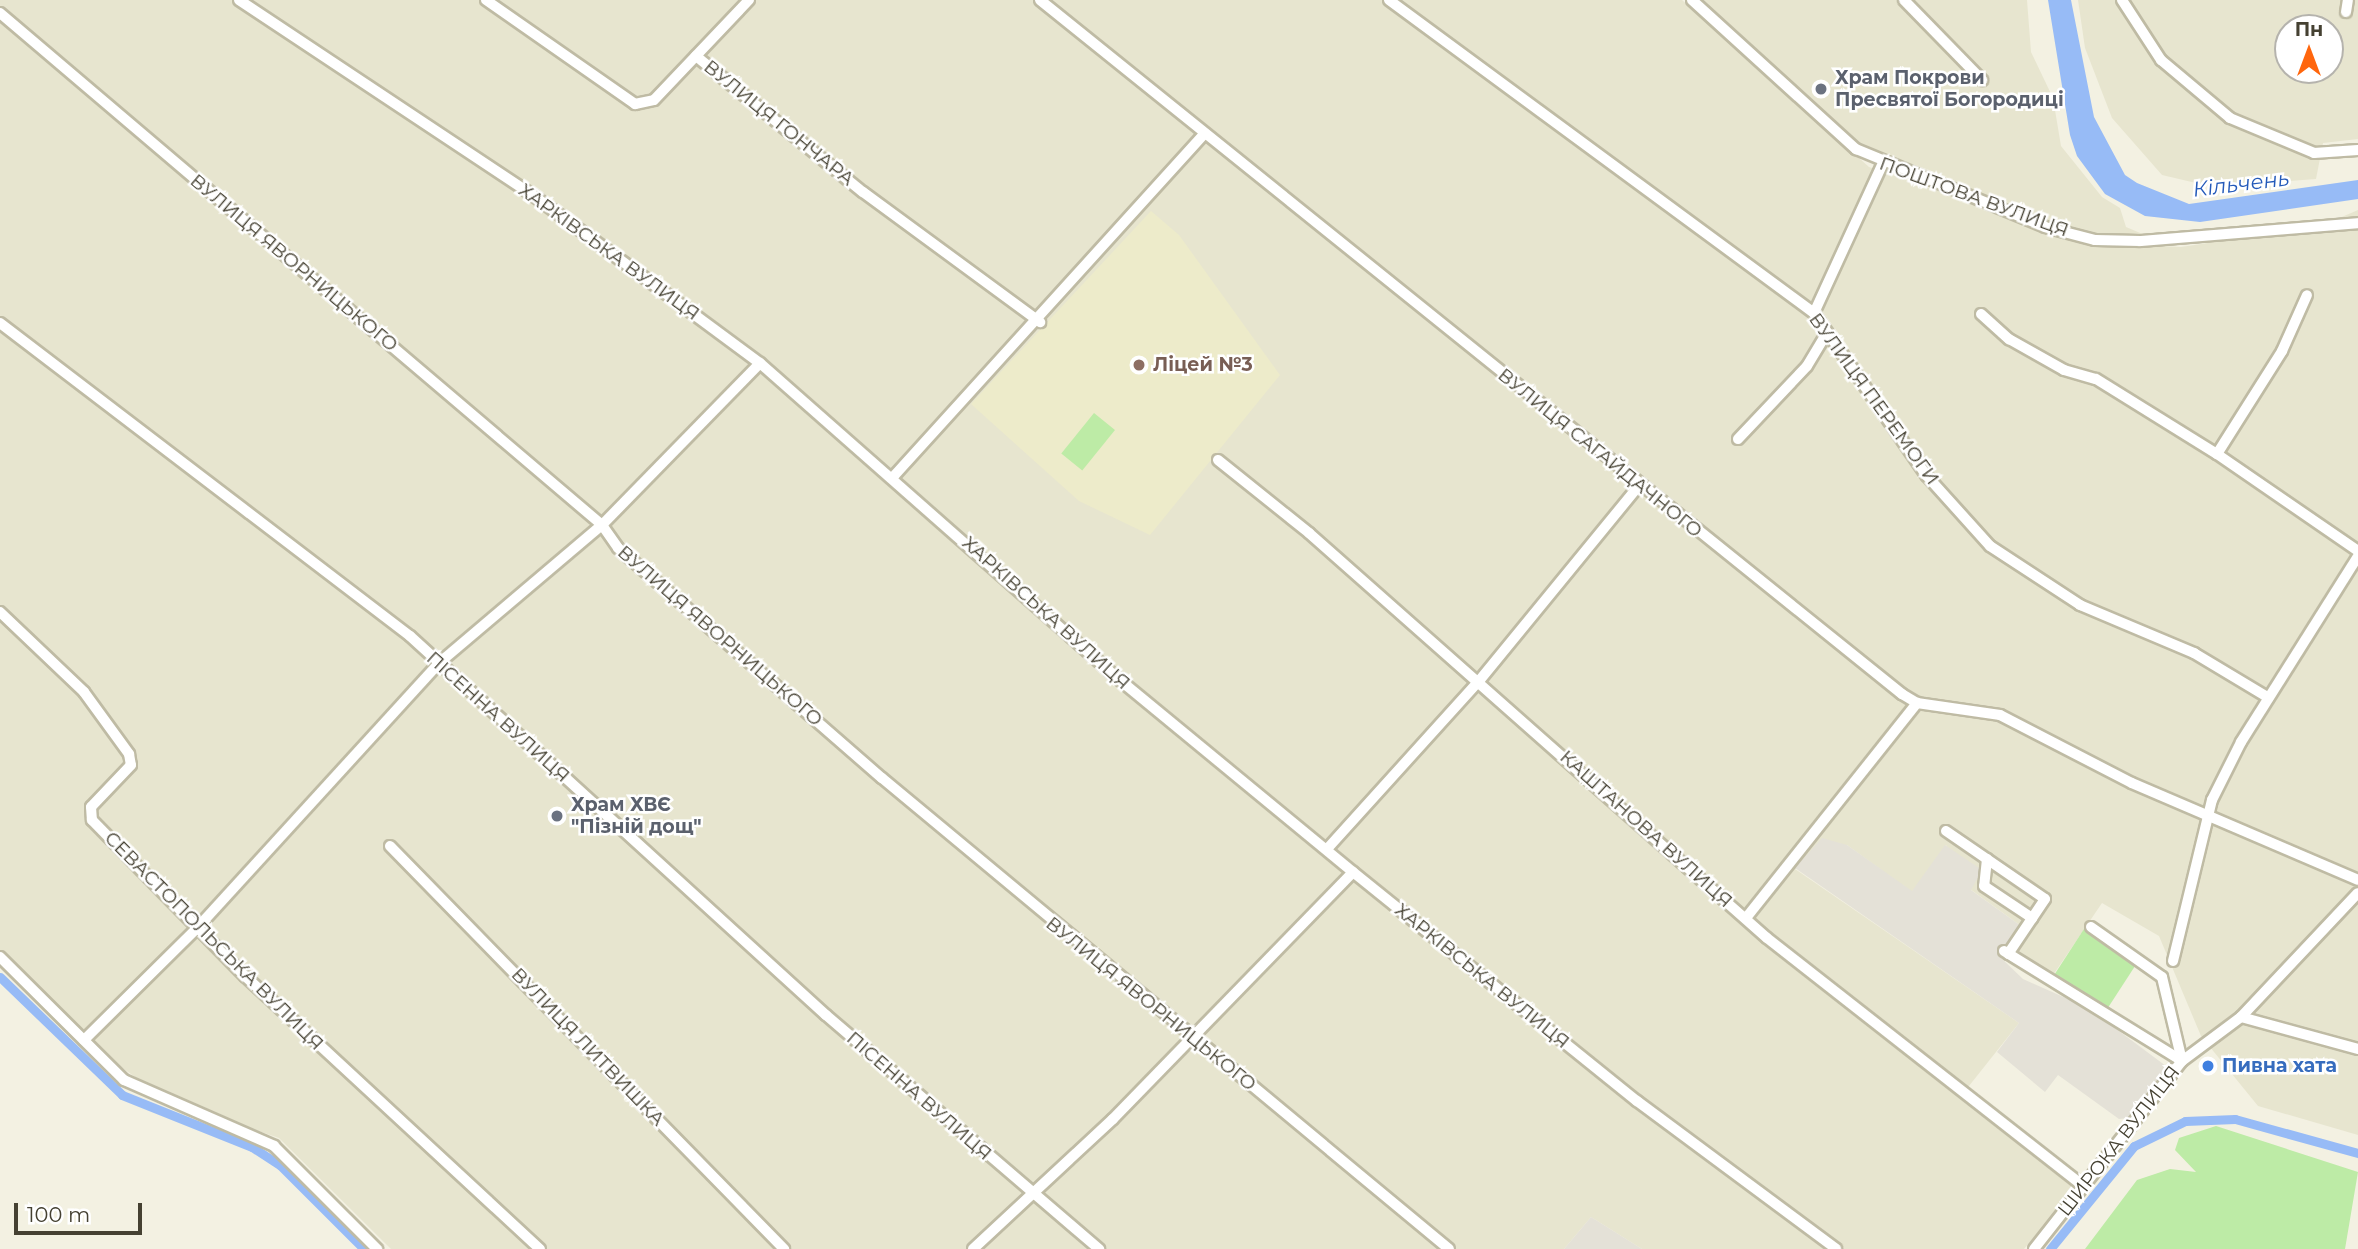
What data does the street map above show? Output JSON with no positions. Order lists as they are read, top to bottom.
{
  "streets": {
    "street": [
      "ВУЛИЦЯ ГОНЧАРА",
      "ПОШТОВА ВУЛИЦЯ",
      "ХАРКІВСЬКА ВУЛИЦЯ",
      "ВУЛИЦЯ ЯВОРНИЦЬКОГО",
      "ВУЛИЦЯ ПЕРЕМОГИ",
      "ВУЛИЦЯ САГАЙДАЧНОГО",
      "ПІСЕННА ВУЛИЦЯ",
      "КАШТАНОВА ВУЛИЦЯ",
      "СЕВАСТОПОЛЬСЬКА ВУЛИЦЯ",
      "ВУЛИЦЯ ЛИТВИШКА",
      "ШИРОКА ВУЛИЦЯ"
    ]
  },
  "crossings": [
    ["КАШТАНОВА ВУЛИЦЯ", "ШИРОКА ВУЛИЦЯ"]
  ],
  "water": ["Кільчень"],
  "places": [
    "Храм Покрови Пресвятої Богородиці",
    "Ліцей №3",
    "Храм ХВЄ \"Пізній дощ\"",
    "Пивна хата"
  ],
  "scale_bar": "100 m",
  "north": "top"
}
